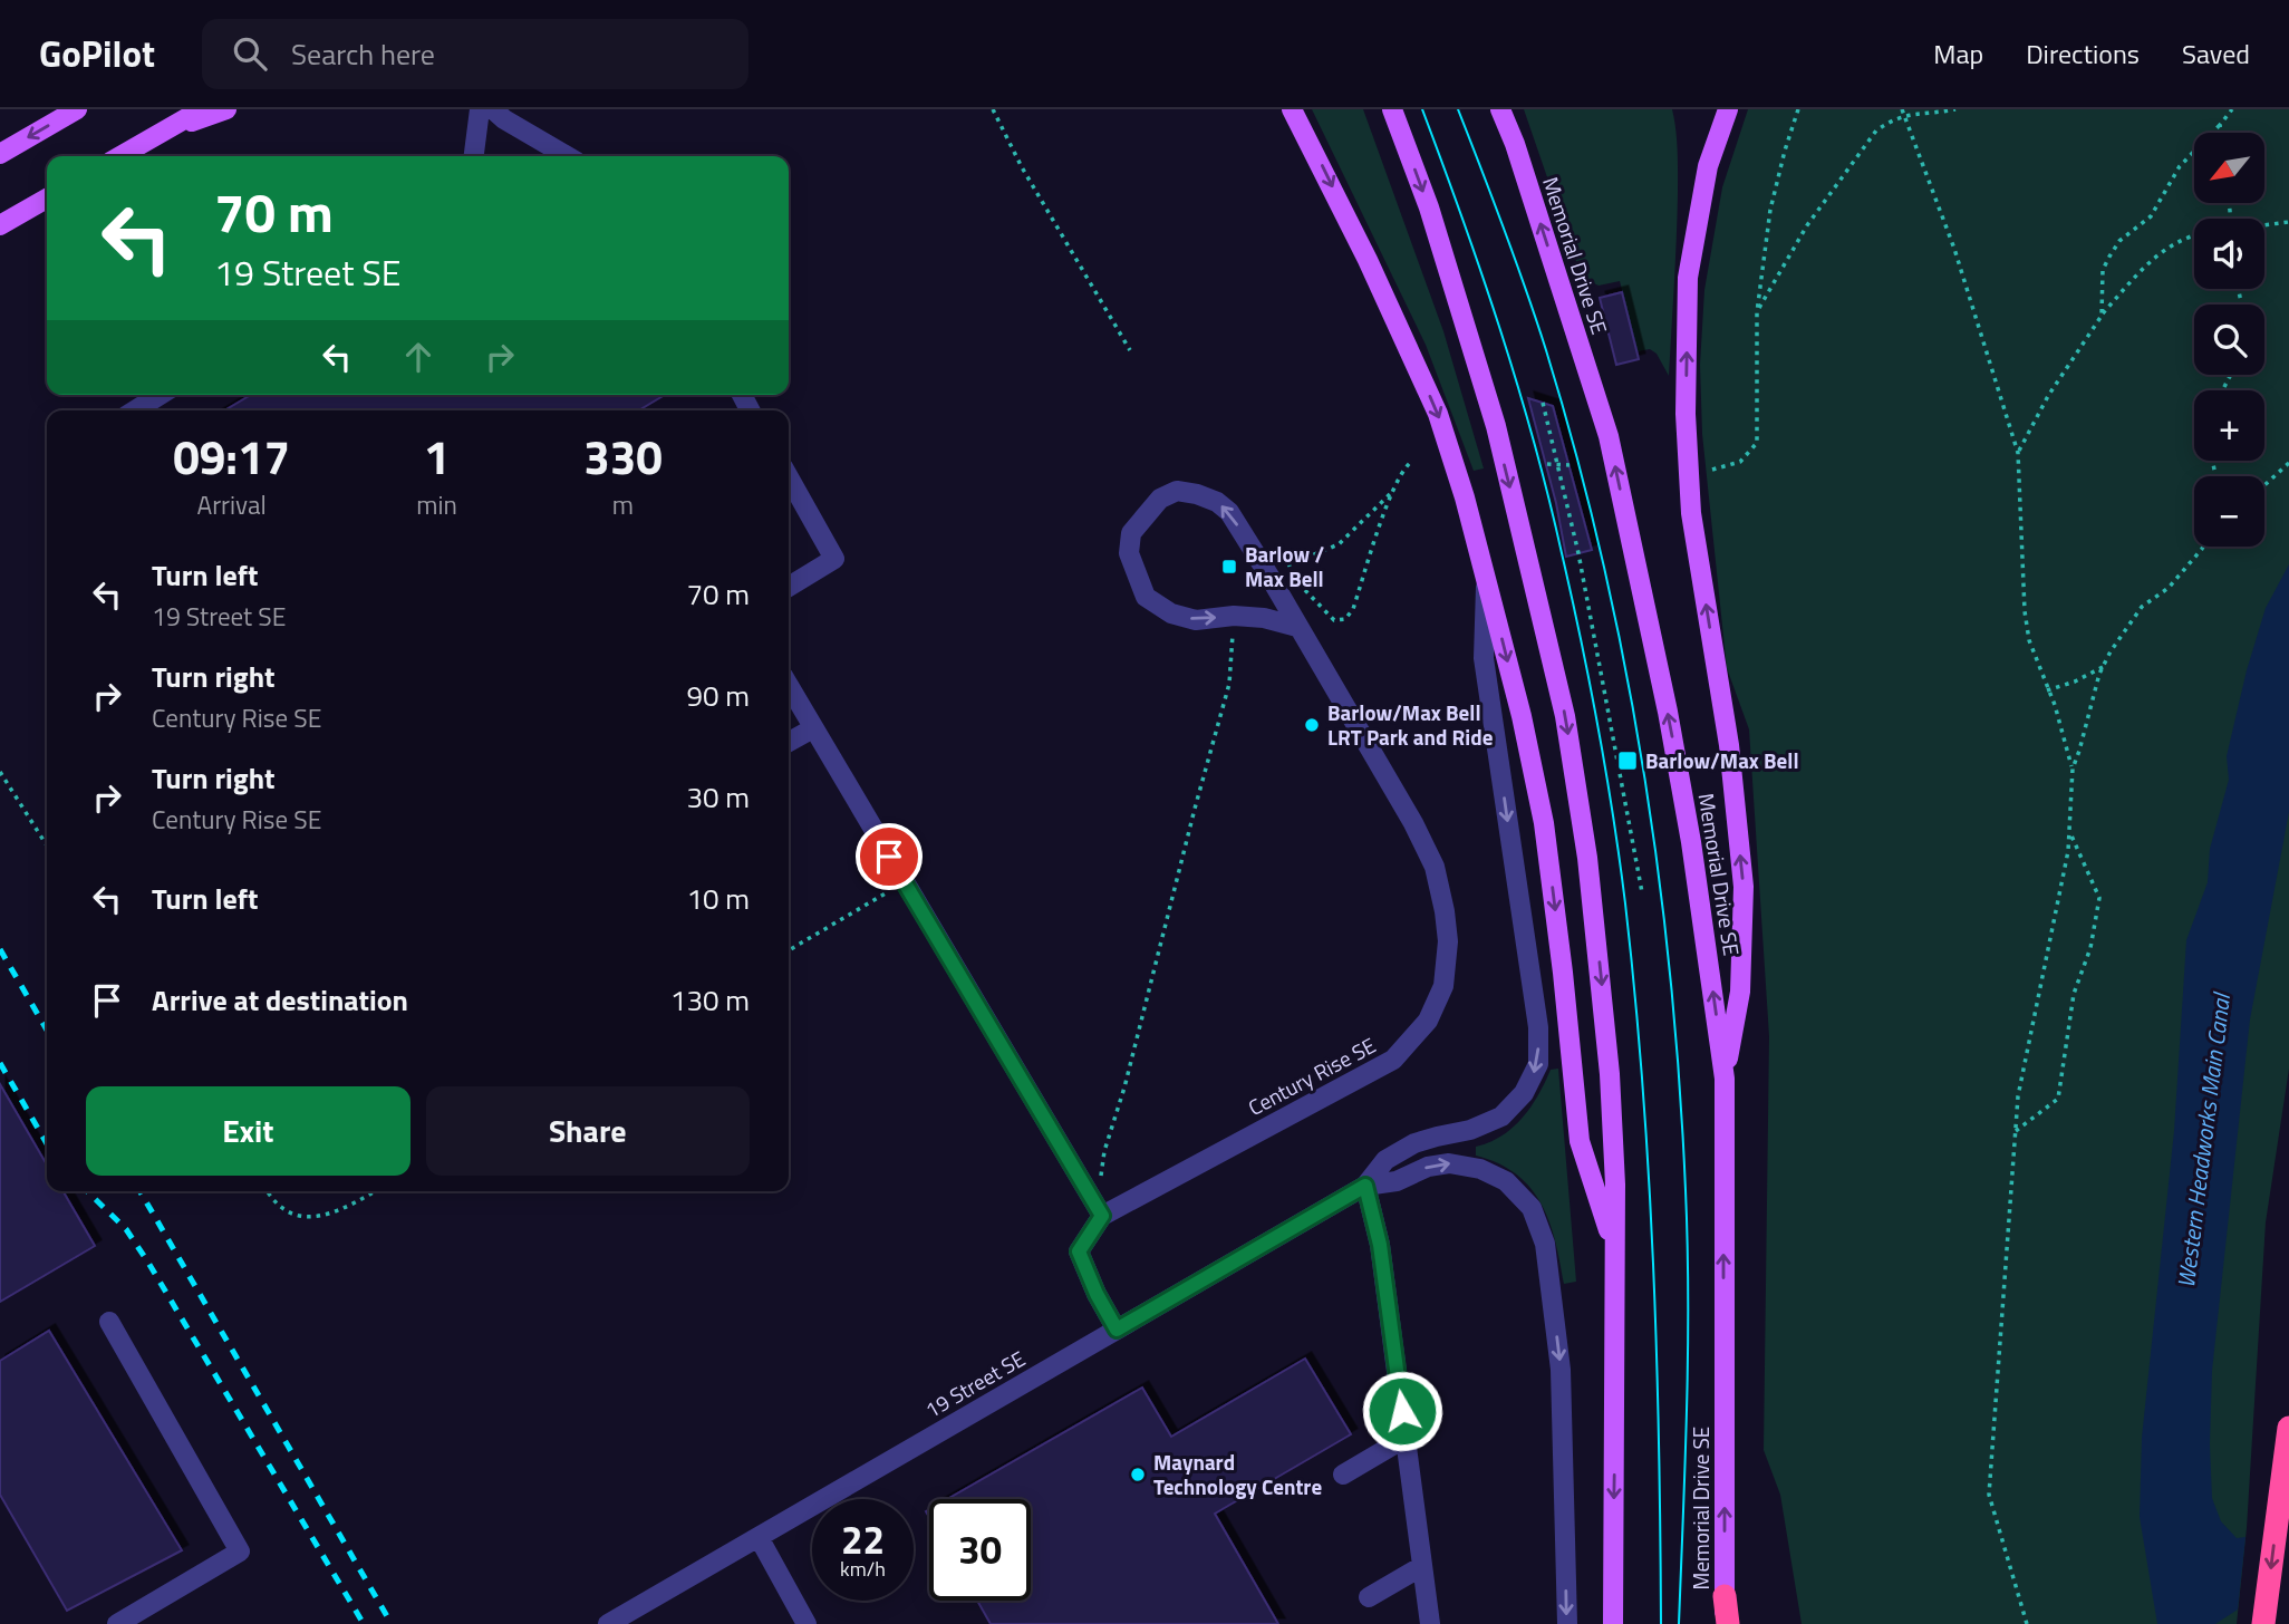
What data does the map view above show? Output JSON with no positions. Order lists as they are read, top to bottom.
{
  "streets": {
    "main road": ["Memorial Drive SE"],
    "street": ["Century Rise SE", "19 Street SE"]
  },
  "crossings": [
    ["Century Rise SE", "19 Street SE"]
  ],
  "water": ["Western Headworks Main Canal"],
  "places": {
    "transit": ["Barlow / Max Bell", "Barlow/Max Bell"],
    "other": ["Barlow/Max Bell LRT Park and Ride", "Maynard Technology Centre"]
  },
  "north": "bottom left",
  "page": {
    "header": "GoPilot",
    "search": "Search here",
    "nav": ["Map", "Directions", "Saved"],
    "map_buttons": ["+", "−"],
    "turn": ["70 m", "19 Street SE"],
    "eta": [
      "09:17",
      "Arrival",
      "1",
      "min",
      "330",
      "m"
    ],
    "list": [
      {
        "name": "Turn left",
        "note": "19 Street SE",
        "value": "70 m"
      },
      {
        "name": "Turn right",
        "note": "Century Rise SE",
        "value": "90 m"
      },
      {
        "name": "Turn right",
        "note": "Century Rise SE",
        "value": "30 m"
      },
      {
        "name": "Turn left",
        "value": "10 m"
      },
      {
        "name": "Arrive at destination",
        "value": "130 m"
      }
    ],
    "buttons": ["Exit", "Share"],
    "speed": "22 km/h",
    "limit": "30"
  }
}
